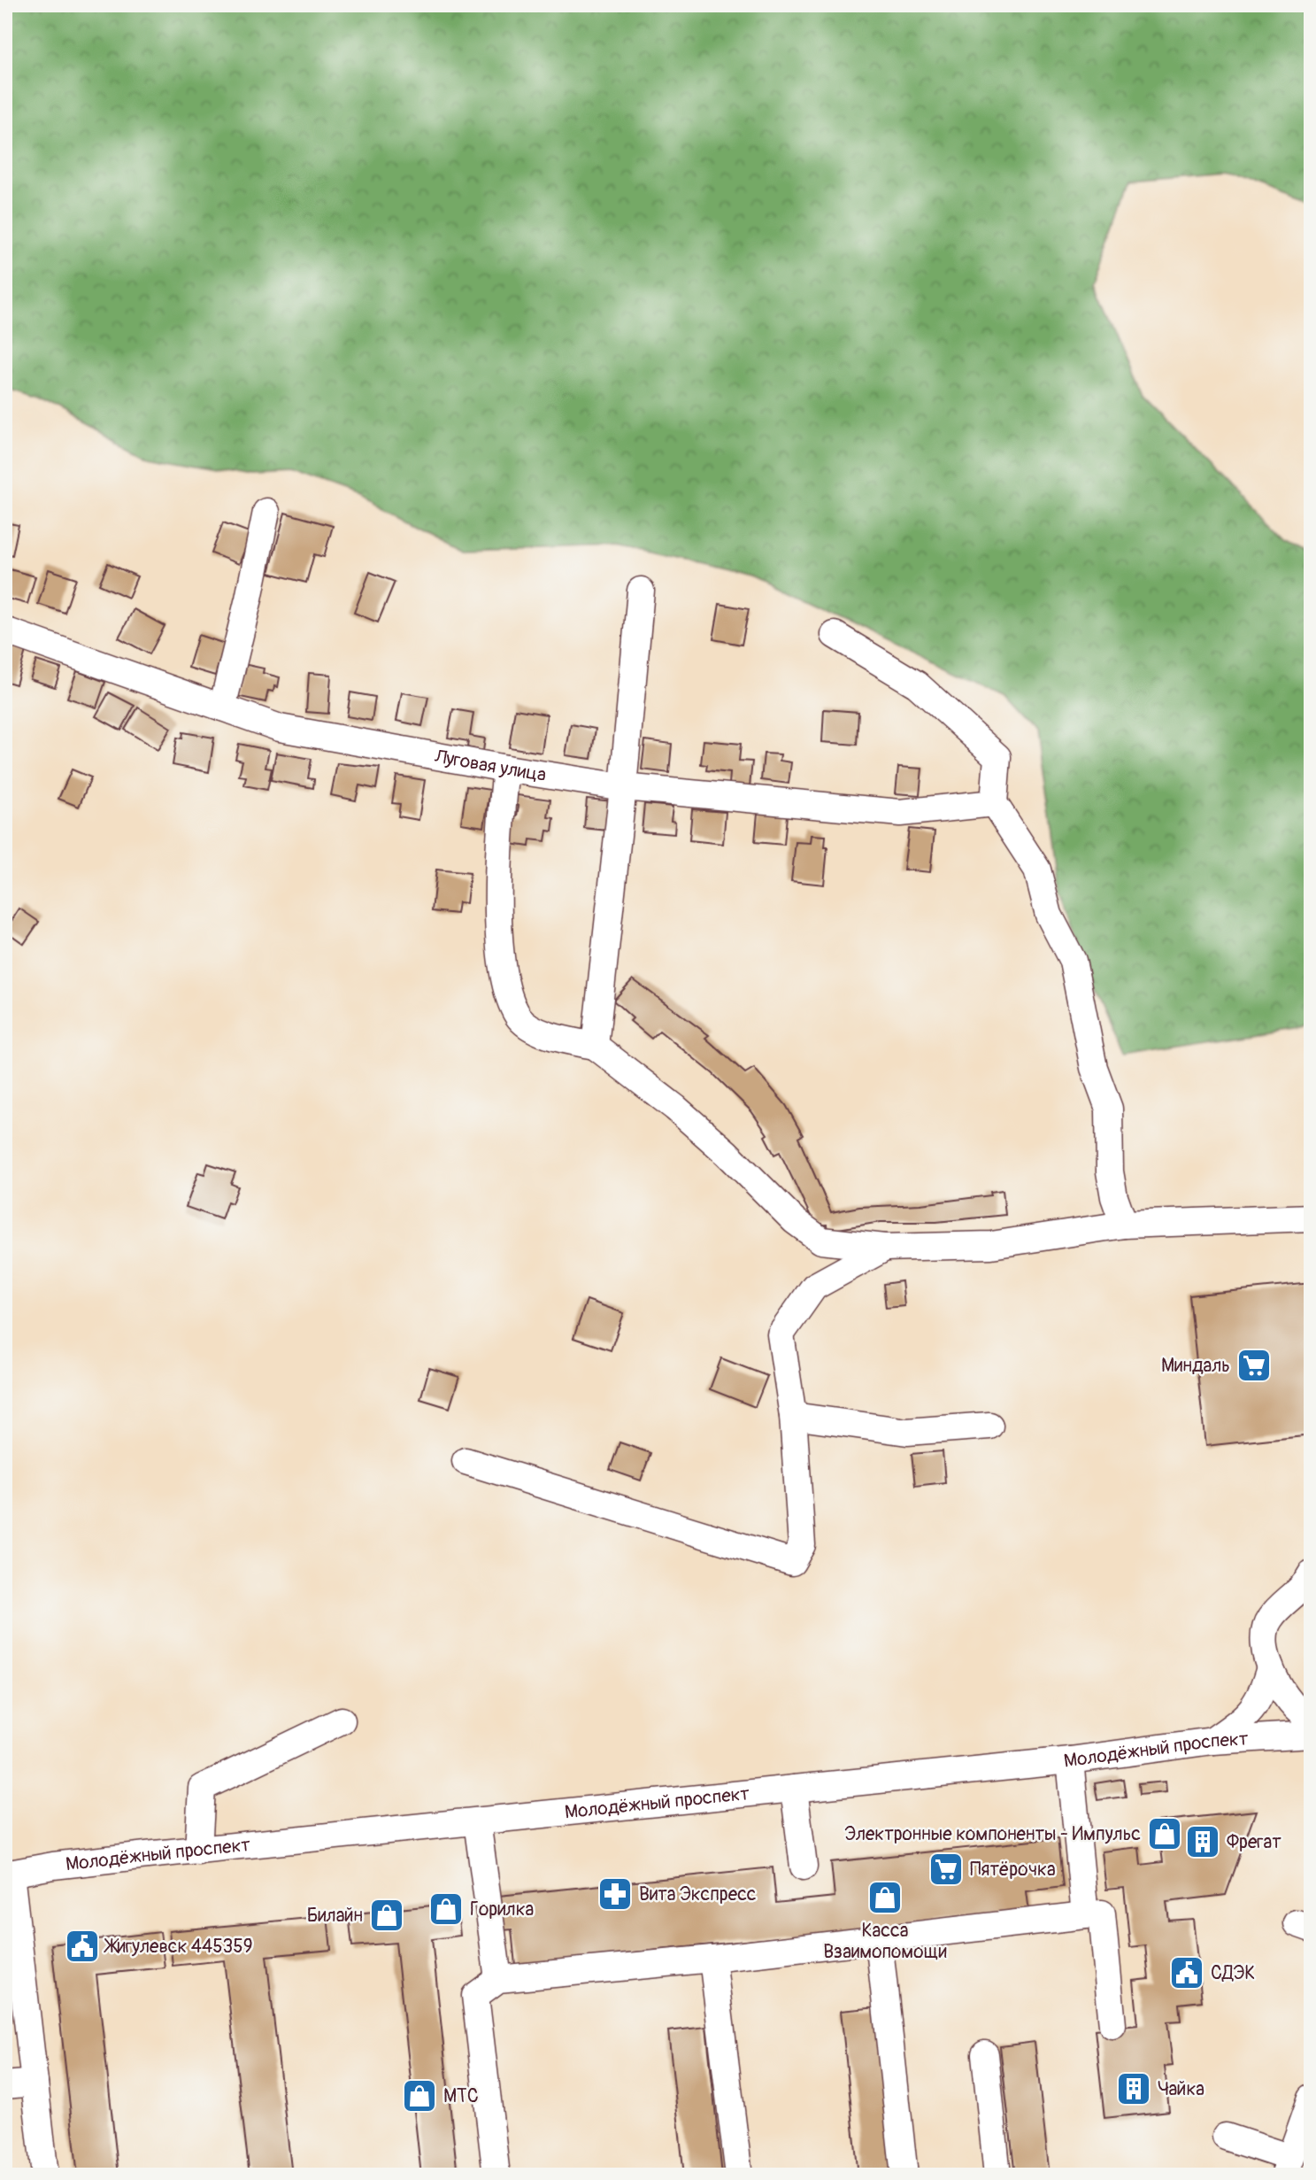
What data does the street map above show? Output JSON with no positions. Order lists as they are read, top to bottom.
{
  "streets": {
    "street": ["Луговая улица", "Молодёжный проспект"]
  },
  "places": {
    "supermarket": ["Миндаль", "Пятёрочка"],
    "shop": [
      "Электронные компоненты - Импульс",
      "Касса Взаимопомощи",
      "Горилка",
      "Билайн",
      "МТС"
    ],
    "building": ["Фрегат", "Чайка"],
    "pharmacy": ["Вита Экспресс"],
    "public building": ["Жигулевск 445359", "СДЭК"]
  }
}
